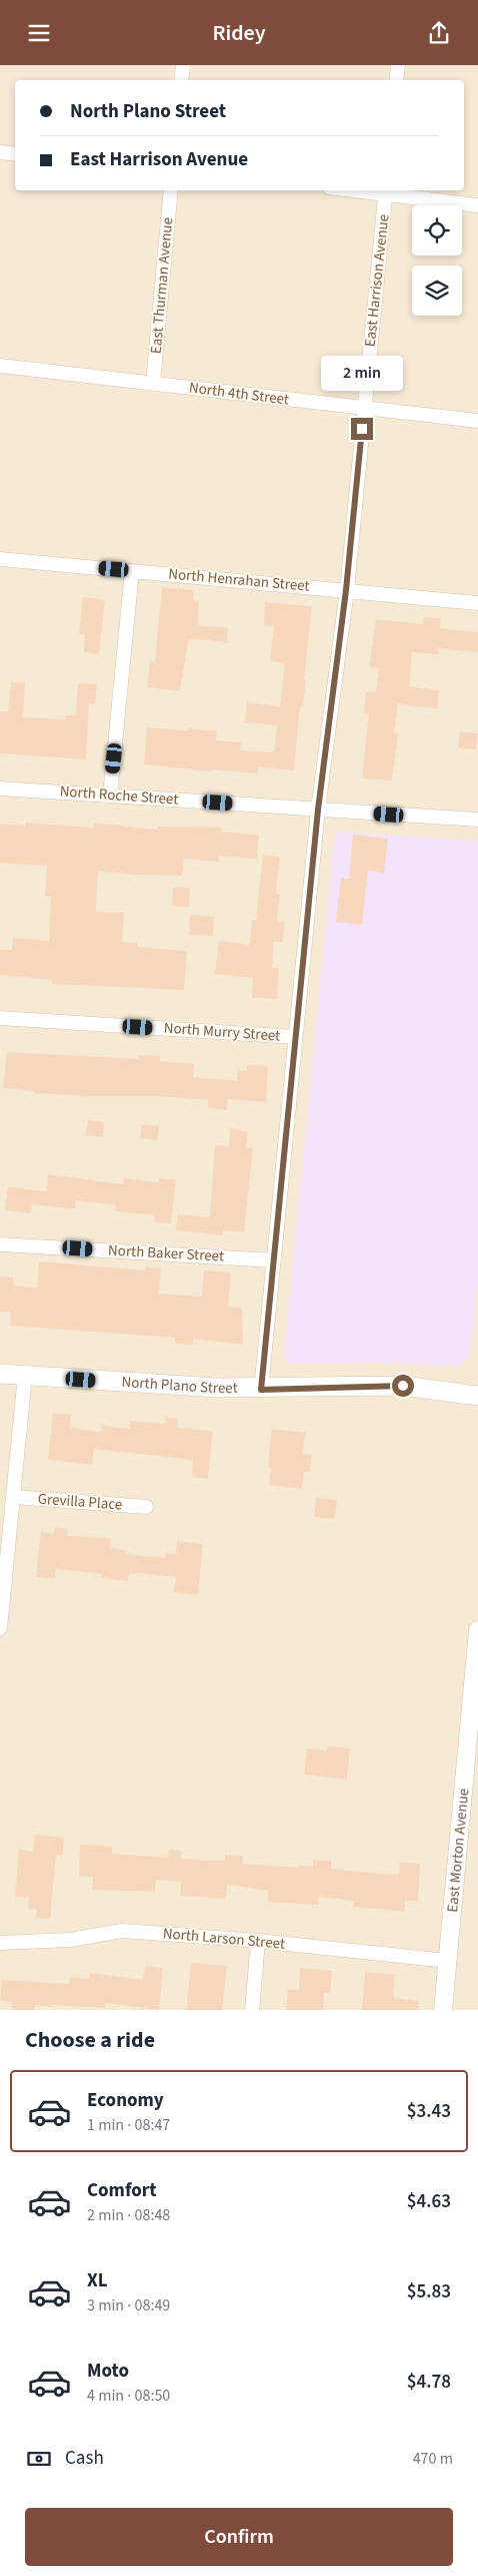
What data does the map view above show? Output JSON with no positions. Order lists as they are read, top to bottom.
{
  "streets": {
    "main road": ["North Plano Street"],
    "street": [
      "East Harrison Avenue",
      "East Thurman Avenue",
      "North 4th Street",
      "North Henrahan Street",
      "North Roche Street",
      "North Murry Street",
      "North Baker Street",
      "Grevilla Place",
      "East Morton Avenue",
      "North Larson Street"
    ]
  },
  "crossings": [
    ["East Harrison Avenue", "North 4th Street"],
    ["East Harrison Avenue", "North Henrahan Street"],
    ["East Harrison Avenue", "North Roche Street"],
    ["East Harrison Avenue", "North Murry Street"],
    ["East Harrison Avenue", "North Baker Street"],
    ["East Harrison Avenue", "North Plano Street"],
    ["East Thurman Avenue", "North 4th Street"],
    ["East Morton Avenue", "North Larson Street"]
  ],
  "page": {
    "header": "Ridey",
    "banner": ["North Plano Street", "East Harrison Avenue"],
    "bubble": "2 min",
    "heading": "Choose a ride",
    "list": [
      {
        "name": "Economy",
        "note": "1 min · 08:47",
        "value": "$3.43"
      },
      {
        "name": "Comfort",
        "note": "2 min · 08:48",
        "value": "$4.63"
      },
      {
        "name": "XL",
        "note": "3 min · 08:49",
        "value": "$5.83"
      },
      {
        "name": "Moto",
        "note": "4 min · 08:50",
        "value": "$4.78"
      }
    ],
    "pay": ["Cash", "470 m"],
    "buttons": "Confirm"
  }
}
